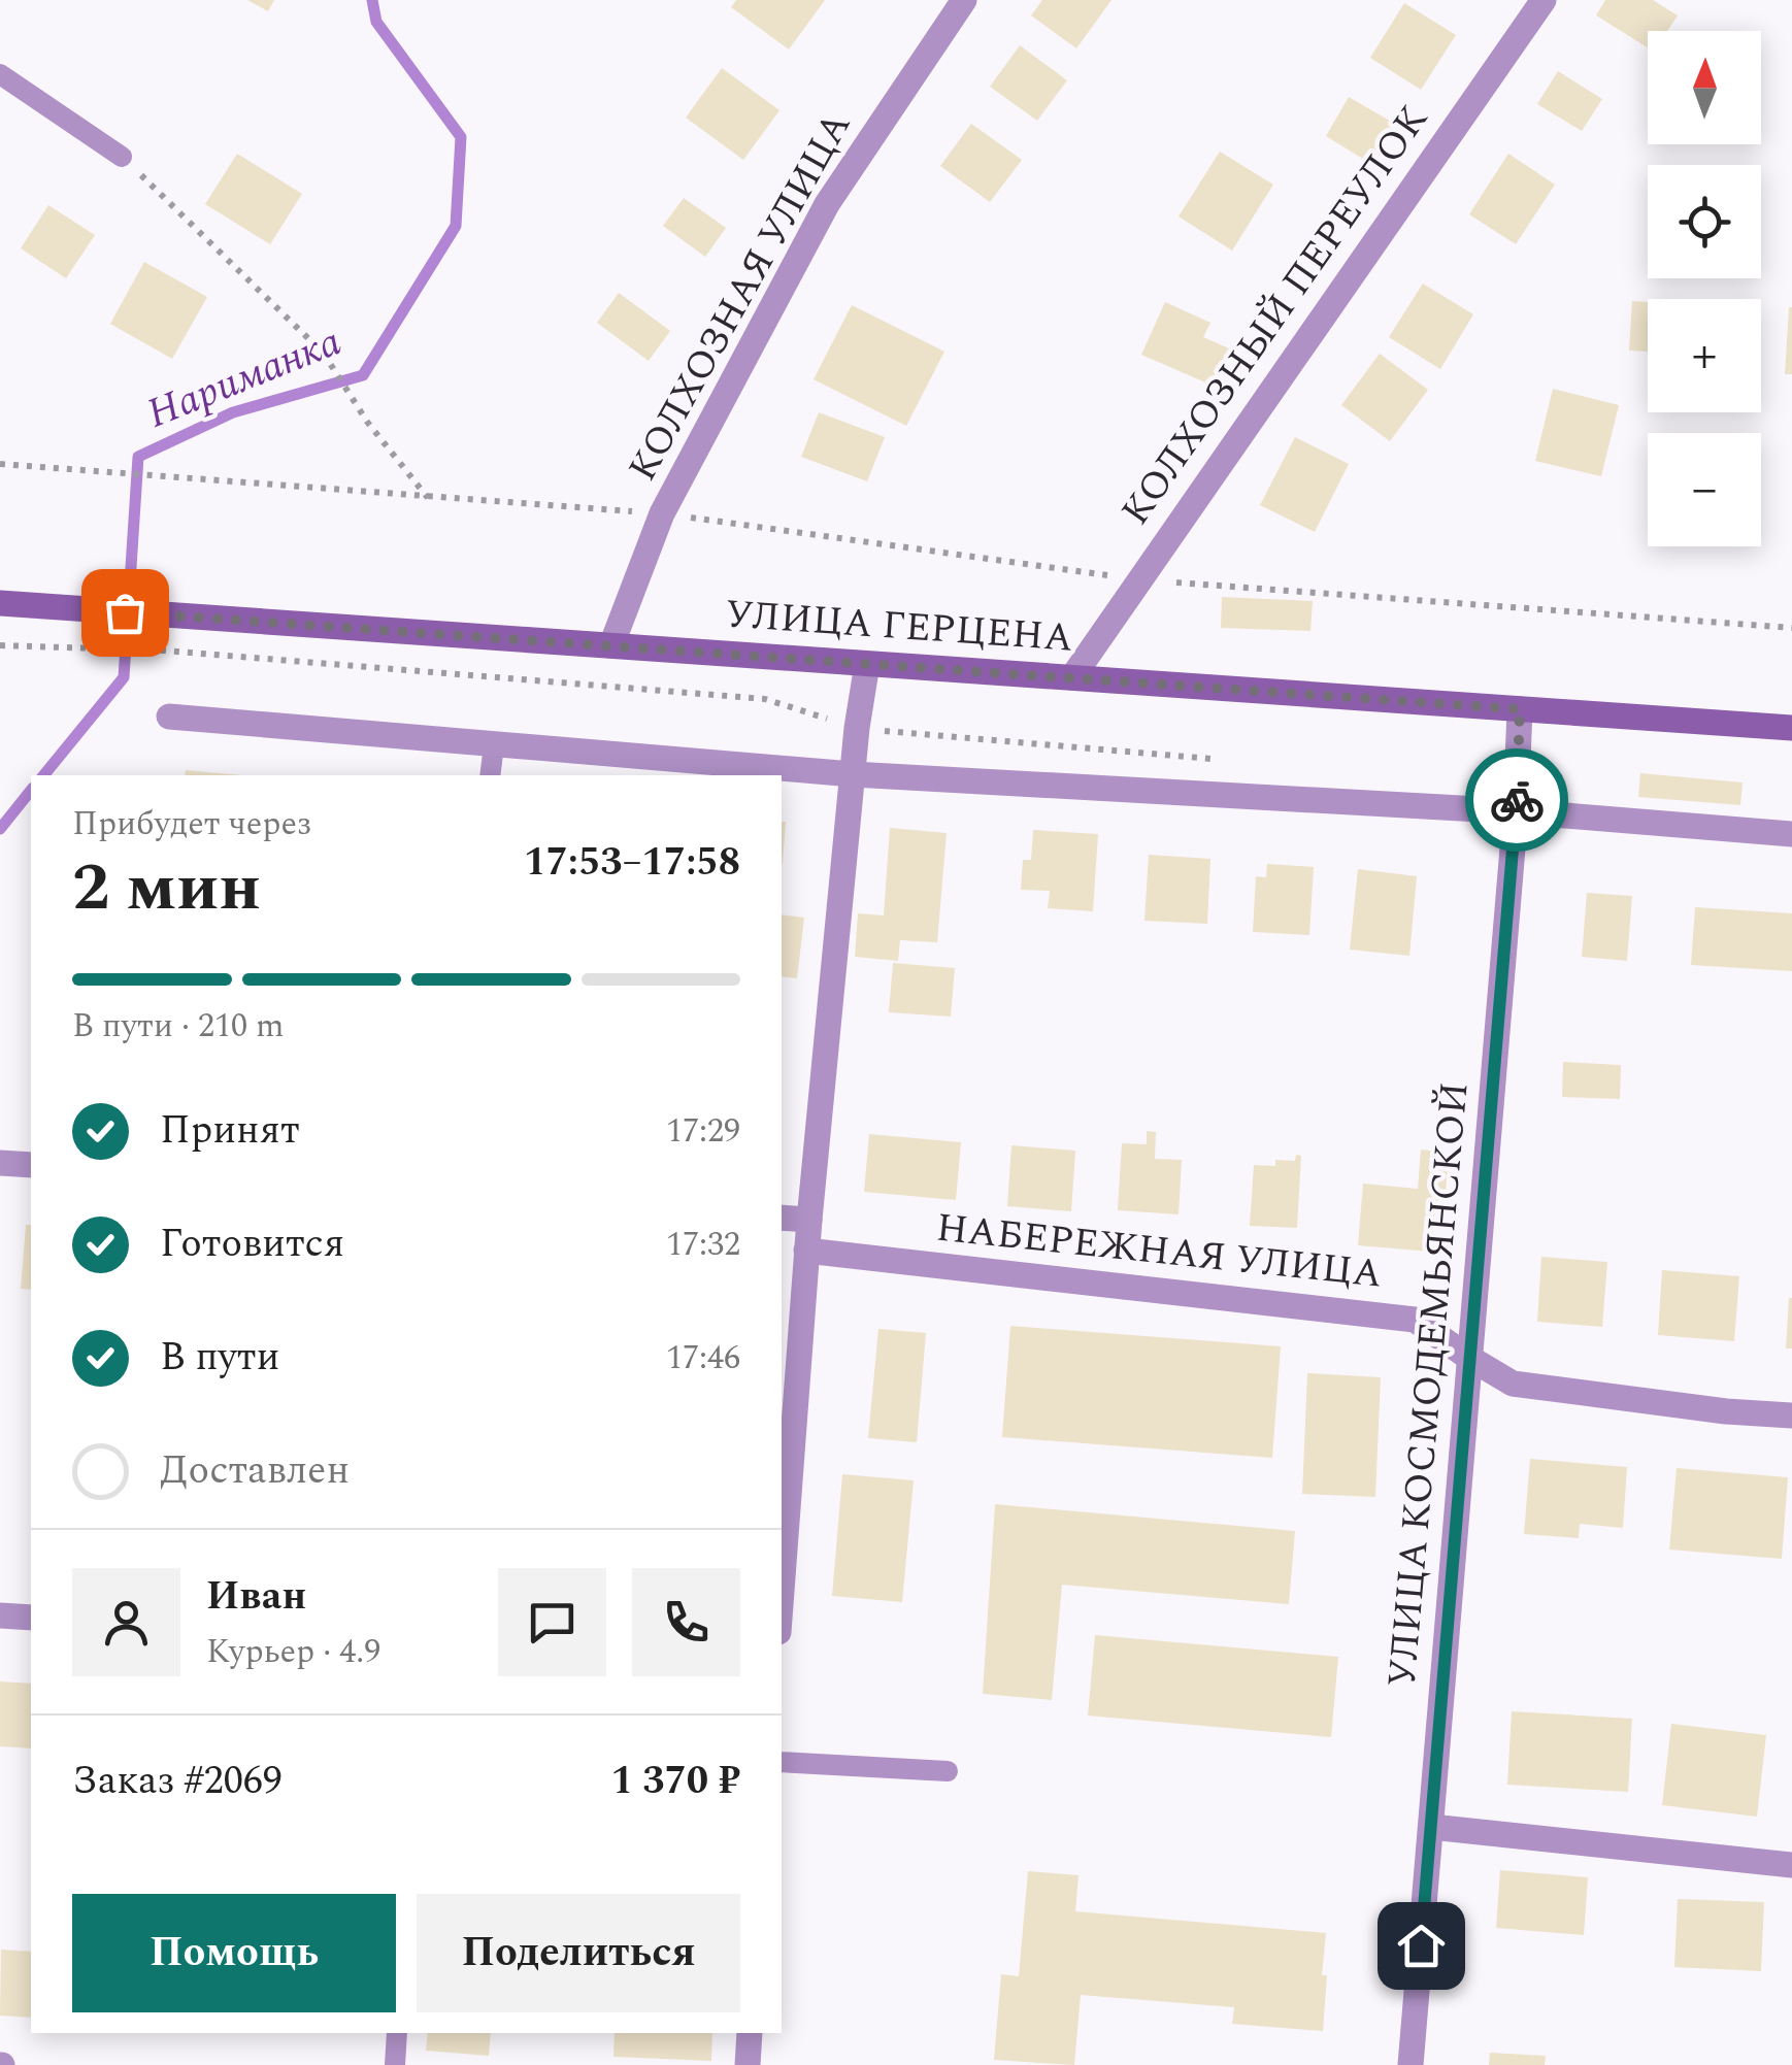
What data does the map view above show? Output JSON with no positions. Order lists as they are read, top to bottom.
{
  "streets": {
    "main road": ["УЛИЦА ГЕРЦЕНА"],
    "street": [
      "КОЛХОЗНАЯ УЛИЦА",
      "КОЛХОЗНЫЙ ПЕРЕУЛОК",
      "НАБЕРЕЖНАЯ УЛИЦА",
      "УЛИЦА КОСМОДЕМЬЯНСКОЙ"
    ]
  },
  "crossings": [
    ["КОЛХОЗНАЯ УЛИЦА", "УЛИЦА ГЕРЦЕНА"],
    ["КОЛХОЗНЫЙ ПЕРЕУЛОК", "УЛИЦА ГЕРЦЕНА"],
    ["УЛИЦА ГЕРЦЕНА", "УЛИЦА КОСМОДЕМЬЯНСКОЙ"],
    ["НАБЕРЕЖНАЯ УЛИЦА", "УЛИЦА КОСМОДЕМЬЯНСКОЙ"]
  ],
  "water": ["Нариманка"],
  "north": "top",
  "page": {
    "map_buttons": ["+", "−"],
    "heading": ["2 мин", "Прибудет через", "17:53–17:58"],
    "panel": [
      "Иван",
      "Курьер · 4.9",
      "Заказ #2069",
      "1 370 ₽"
    ],
    "bar": "В пути · 210 m",
    "list": [
      ["Принят", "17:29"],
      ["Готовится", "17:32"],
      ["В пути", "17:46"],
      "Доставлен"
    ],
    "buttons": ["Помощь", "Поделиться"]
  }
}
